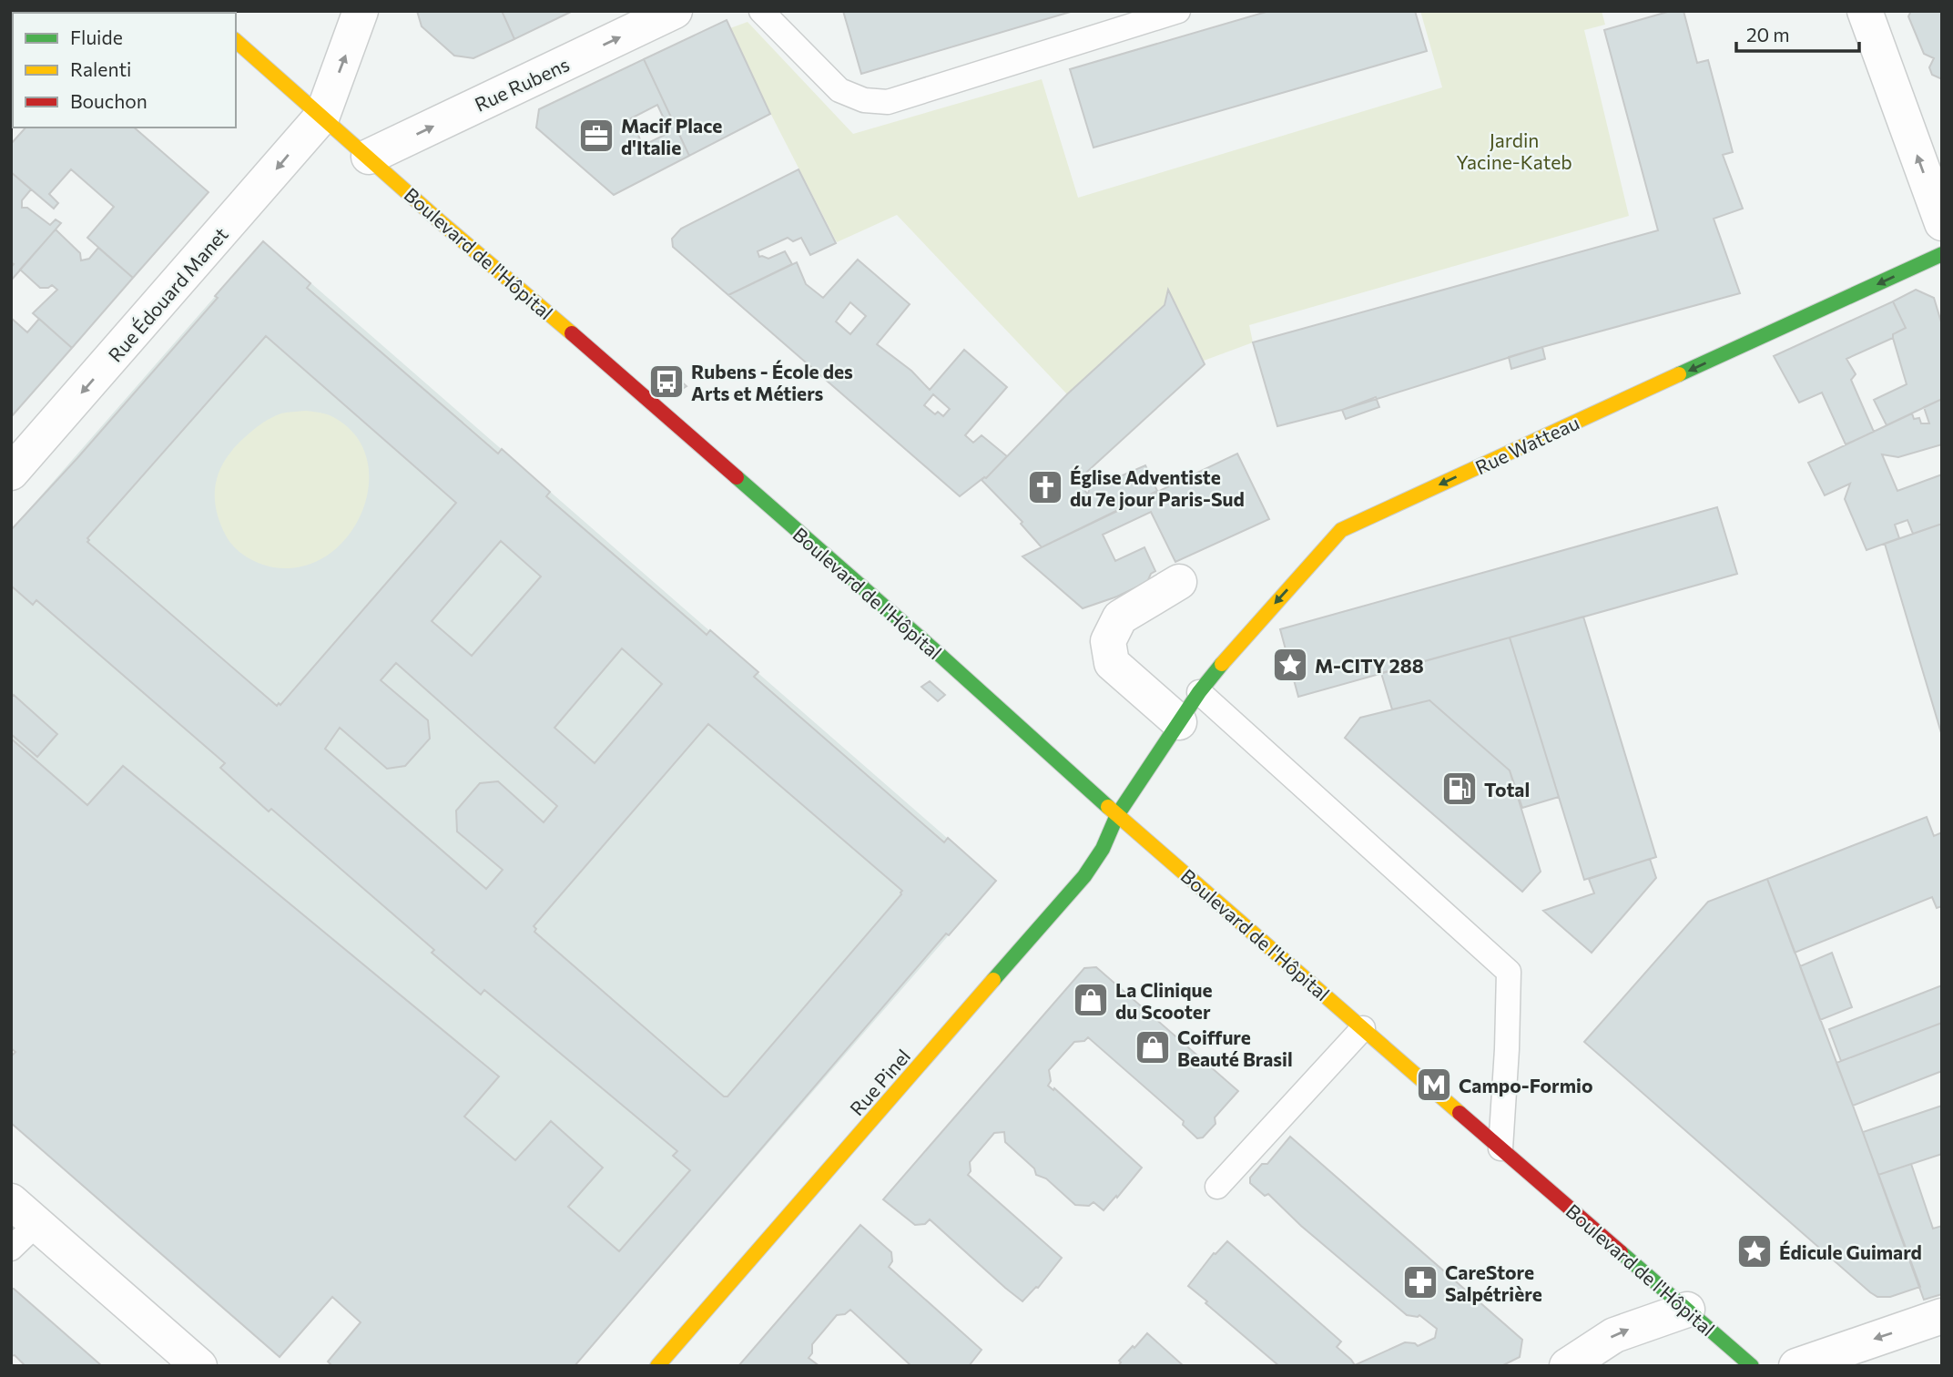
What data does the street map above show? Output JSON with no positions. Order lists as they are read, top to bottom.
{
  "streets": {
    "main road": ["Boulevard de l'Hôpital", "Rue Watteau", "Rue Pinel"],
    "street": ["Rue Rubens", "Rue Édouard Manet"]
  },
  "crossings": [
    ["Rue Rubens", "Boulevard de l'Hôpital"],
    ["Boulevard de l'Hôpital", "Rue Édouard Manet"],
    ["Boulevard de l'Hôpital", "Rue Watteau"],
    ["Boulevard de l'Hôpital", "Rue Pinel"],
    ["Rue Watteau", "Rue Pinel"]
  ],
  "one_way": ["Rue Rubens", "Rue Édouard Manet", "Rue Watteau"],
  "parks": ["Jardin Yacine-Kateb"],
  "places": {
    "office": ["Macif Place d'Italie"],
    "bus stop": ["Rubens - École des Arts et Métiers"],
    "church": ["Église Adventiste du 7e jour Paris-Sud"],
    "place": ["M-CITY 288", "Édicule Guimard"],
    "fuel station": ["Total"],
    "shop": ["La Clinique du Scooter", "Coiffure Beauté Brasil"],
    "metro station": ["Campo-Formio"],
    "pharmacy": ["CareStore Salpétrière"]
  },
  "legend": ["Fluide", "Ralenti", "Bouchon"],
  "scale_bar": "20 m"
}
